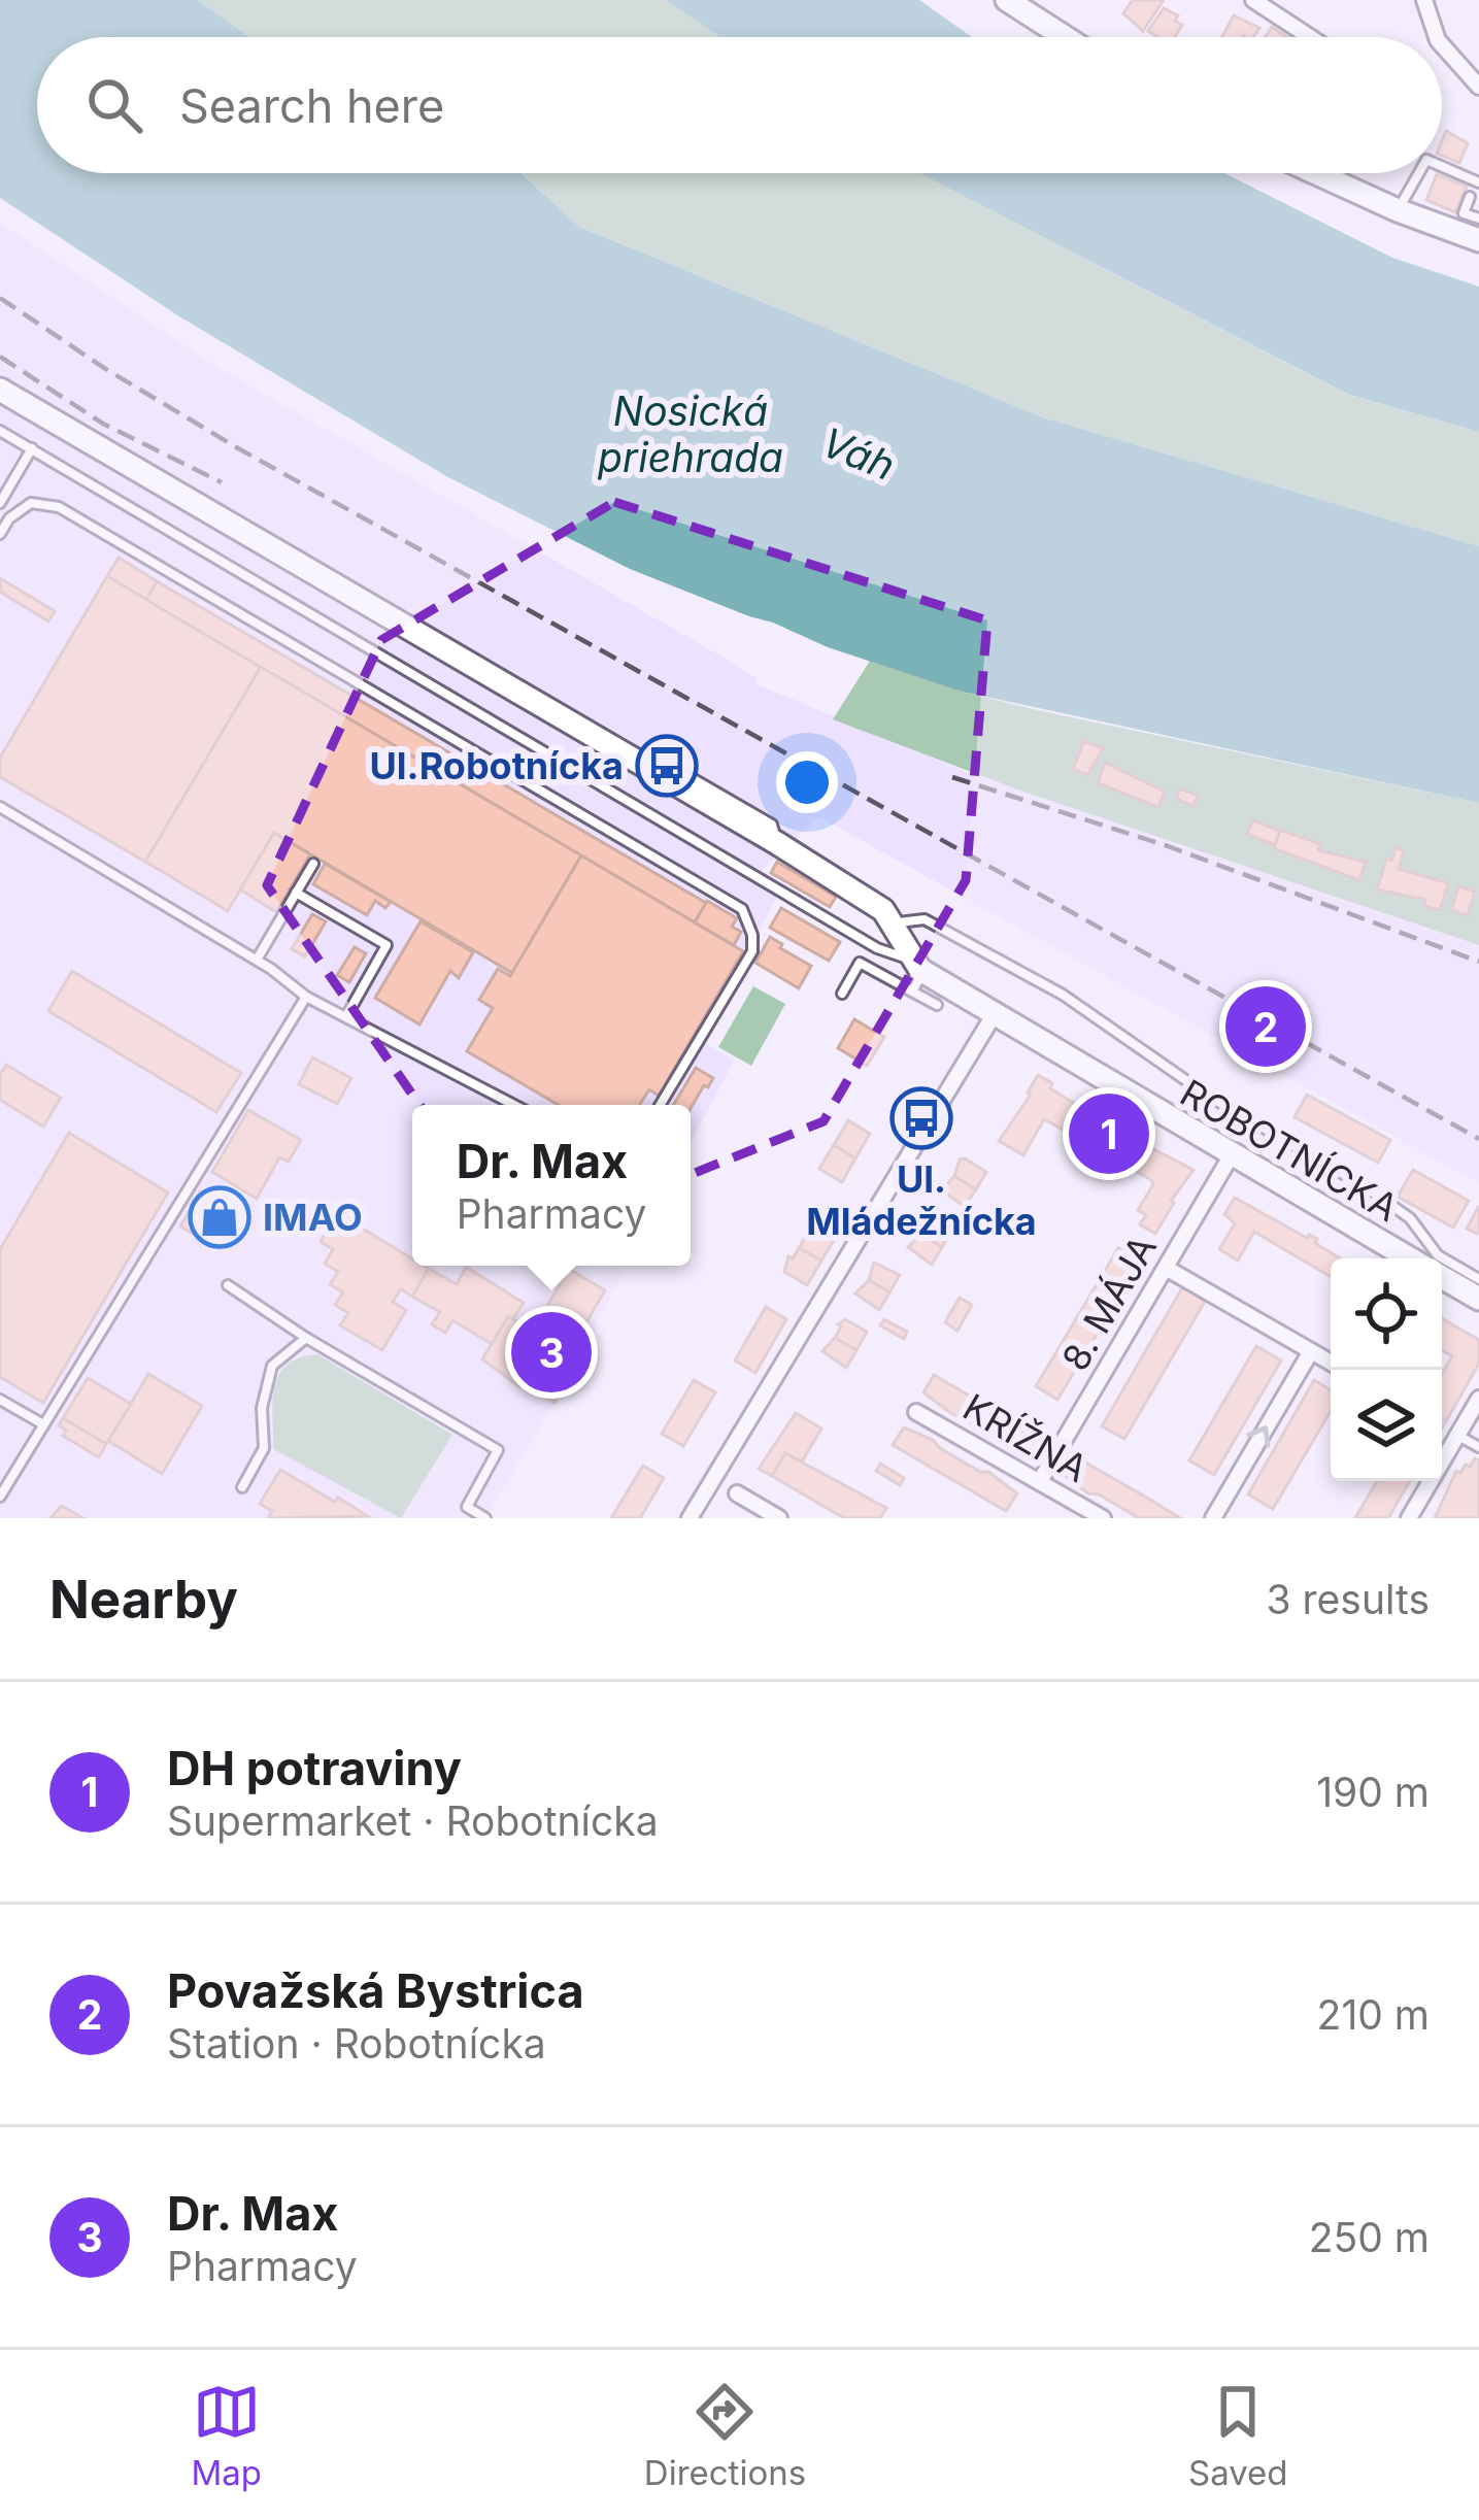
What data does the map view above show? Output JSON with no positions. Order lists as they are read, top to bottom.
{
  "streets": {
    "street": ["ROBOTNÍCKA", "8. MÁJA", "KRÍŽNA"]
  },
  "crossings": [
    ["ROBOTNÍCKA", "8. MÁJA"],
    ["8. MÁJA", "KRÍŽNA"]
  ],
  "water": ["Nosická priehrada", "Váh"],
  "places": {
    "bus stop": ["Ul.Robotnícka", "Ul. Mládežnícka"],
    "shop": ["IMAO"]
  },
  "page": {
    "search": "Search here",
    "pins": ["2", "1", "3"],
    "popup": ["Dr. Max", "Pharmacy"],
    "heading": ["Nearby", "3 results"],
    "list": [
      {
        "mark": "1",
        "name": "DH potraviny",
        "note": "Supermarket · Robotnícka",
        "value": "190 m"
      },
      {
        "mark": "2",
        "name": "Považská Bystrica",
        "note": "Station · Robotnícka",
        "value": "210 m"
      },
      {
        "mark": "3",
        "name": "Dr. Max",
        "note": "Pharmacy",
        "value": "250 m"
      }
    ],
    "nav": ["Map", "Directions", "Saved"]
  }
}
